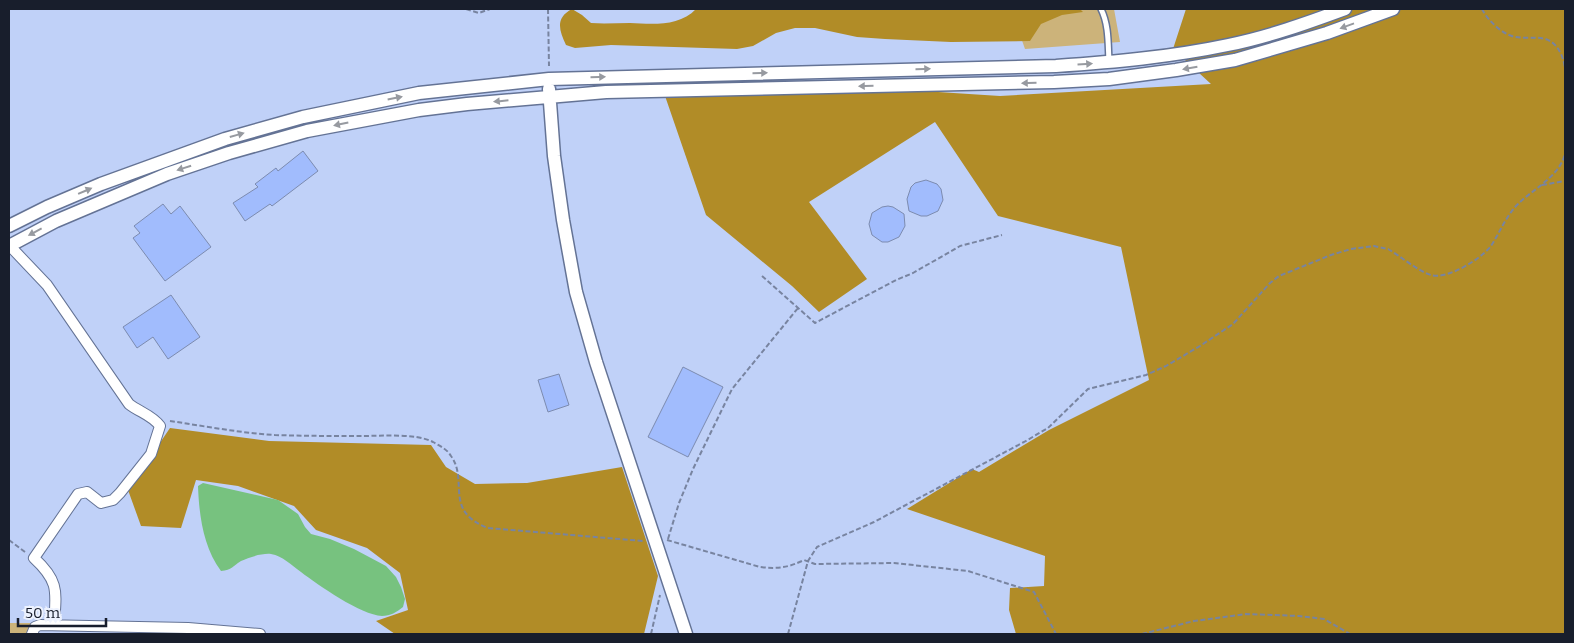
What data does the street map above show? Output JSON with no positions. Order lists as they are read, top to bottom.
{
  "scale_bar": "50 m"
}
